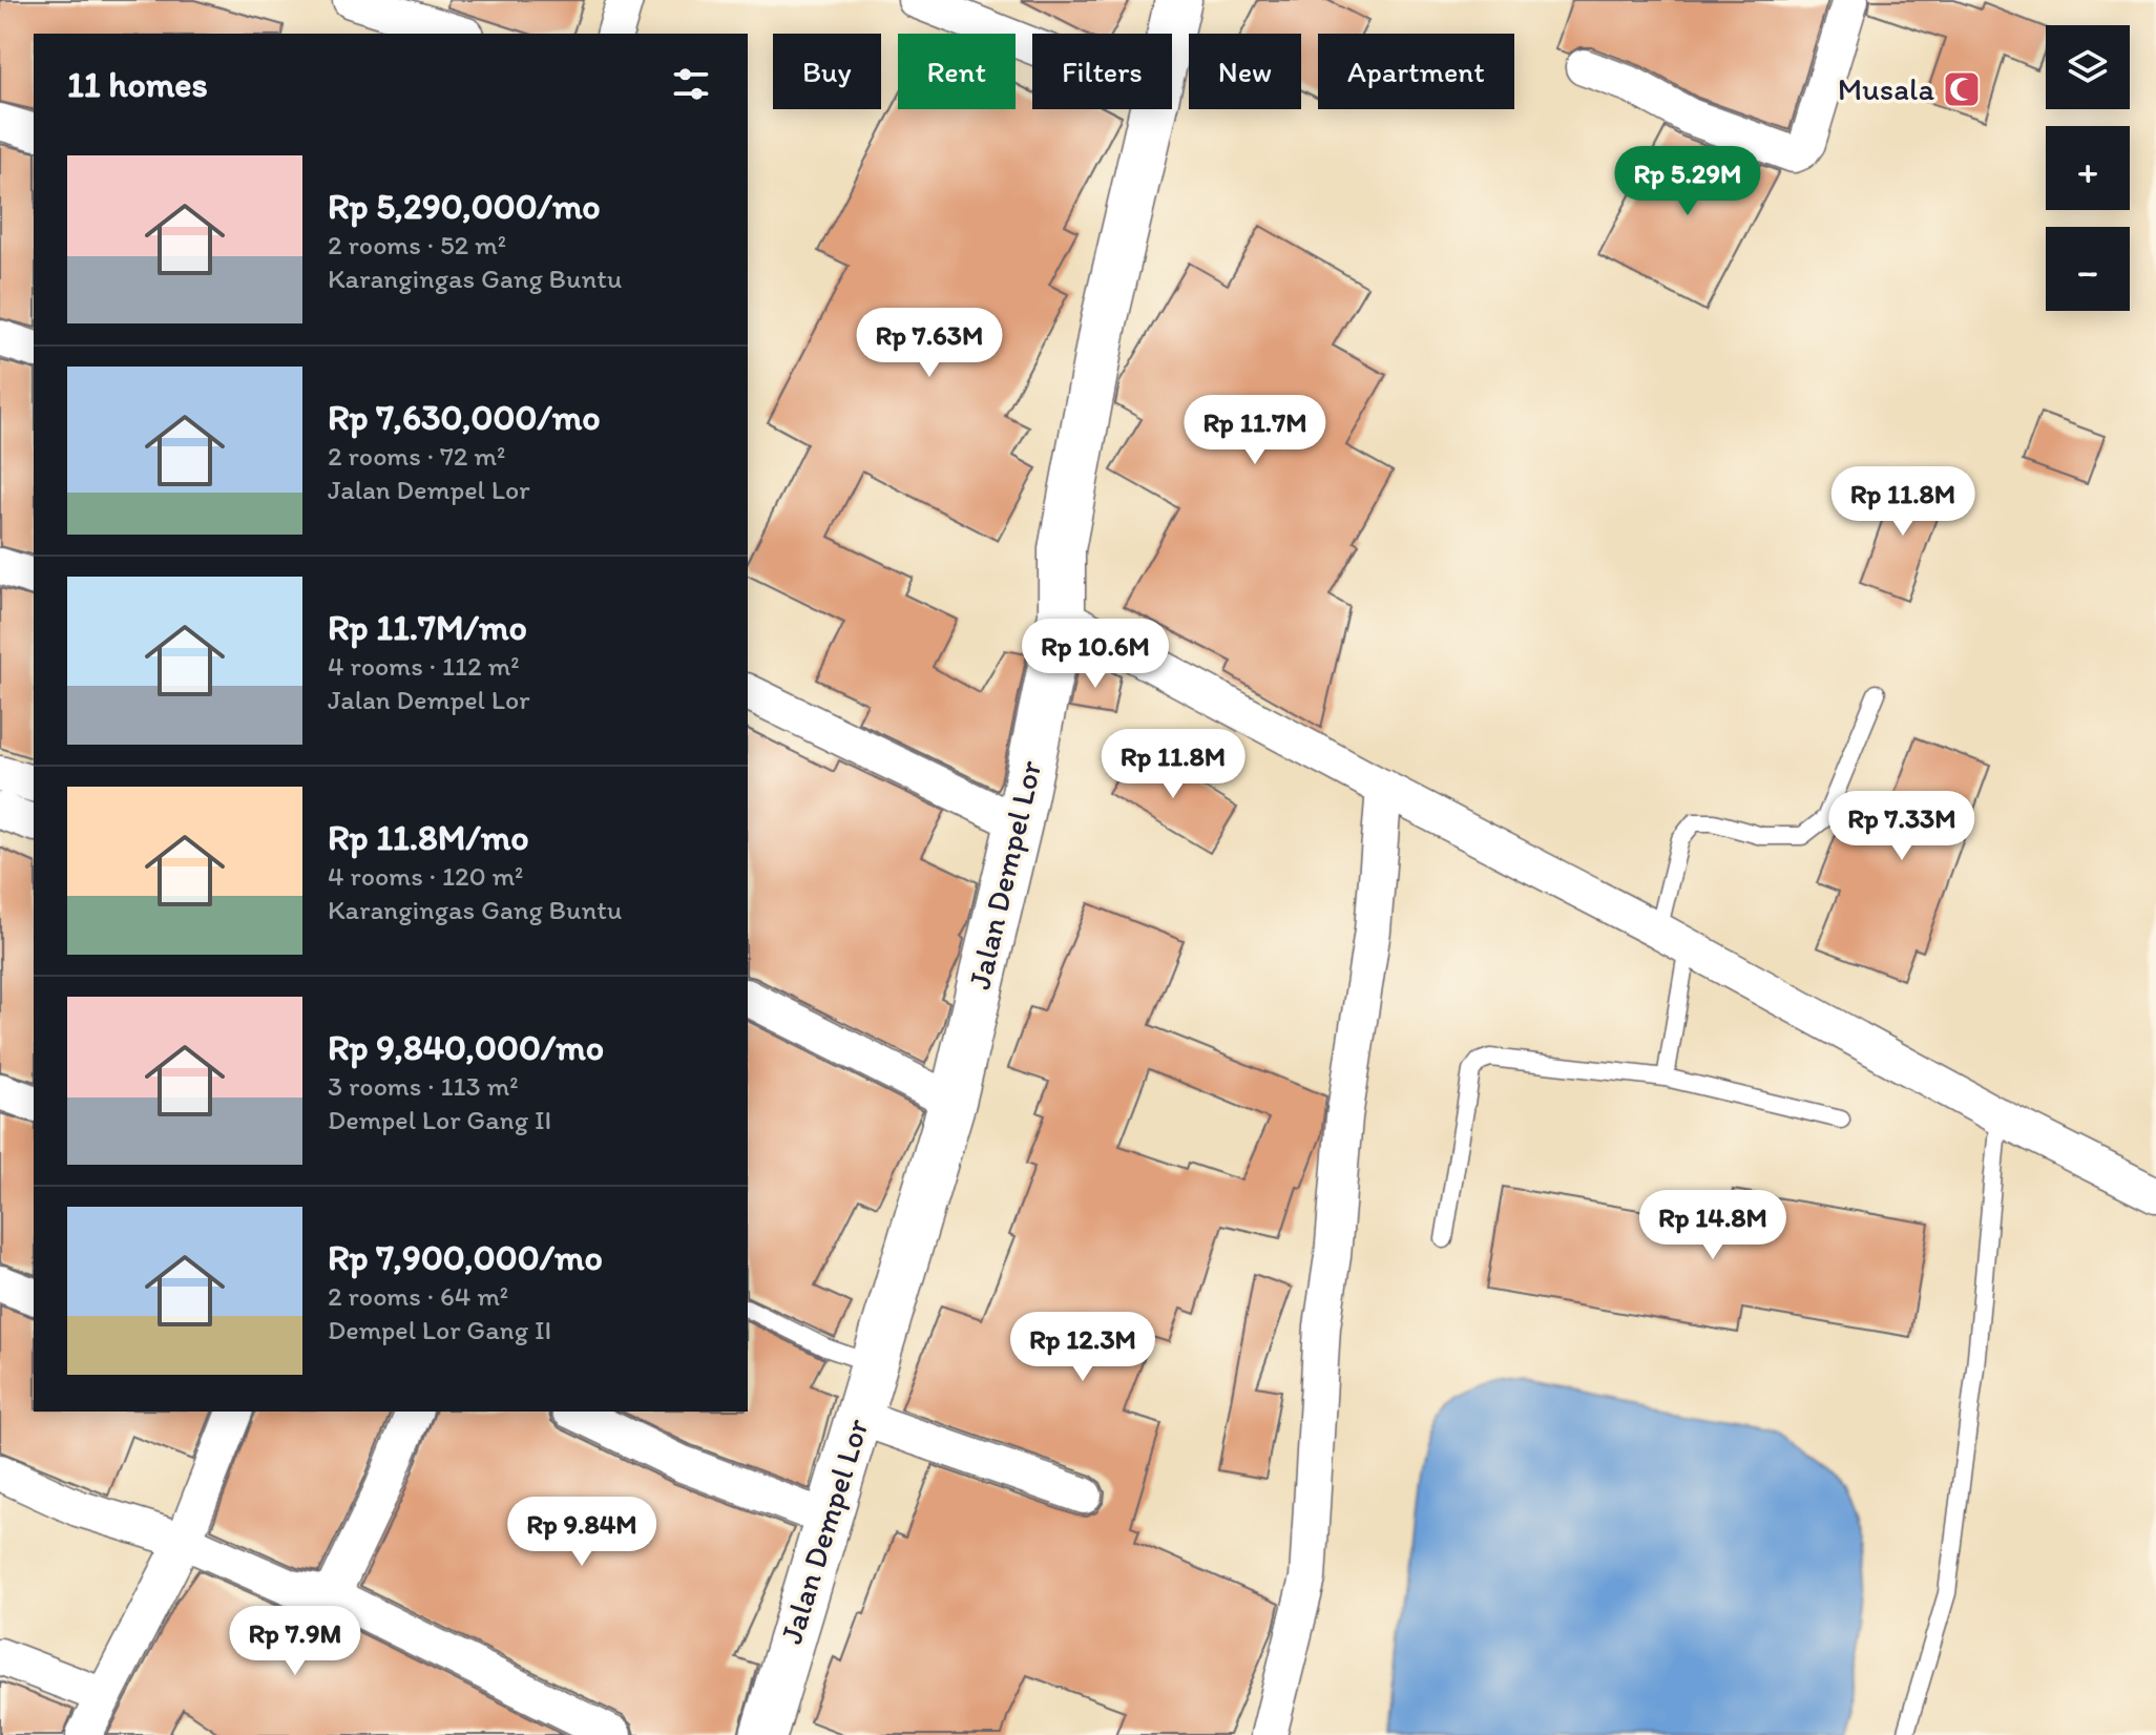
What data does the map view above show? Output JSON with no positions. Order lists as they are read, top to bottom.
{
  "streets": {
    "street": ["Jalan Dempel Lor"]
  },
  "places": {
    "mosque": ["Musala"]
  },
  "page": {
    "map_buttons": ["+", "−"],
    "chip": [
      "Buy",
      "Rent",
      "Filters",
      "New",
      "Apartment"
    ],
    "heading": "11 homes",
    "list": [
      {
        "name": "Rp 5,290,000/mo",
        "note": "2 rooms · 52 m² · Karangingas Gang Buntu"
      },
      {
        "name": "Rp 7,630,000/mo",
        "note": "2 rooms · 72 m² · Jalan Dempel Lor"
      },
      {
        "name": "Rp 11.7M/mo",
        "note": "4 rooms · 112 m² · Jalan Dempel Lor"
      },
      {
        "name": "Rp 11.8M/mo",
        "note": "4 rooms · 120 m² · Karangingas Gang Buntu"
      },
      {
        "name": "Rp 9,840,000/mo",
        "note": "3 rooms · 113 m² · Dempel Lor Gang II"
      },
      {
        "name": "Rp 7,900,000/mo",
        "note": "2 rooms · 64 m² · Dempel Lor Gang II"
      }
    ],
    "price": [
      "Rp 5.29M",
      "Rp 7.63M",
      "Rp 11.7M",
      "Rp 11.8M",
      "Rp 10.6M",
      "Rp 11.8M",
      "Rp 7.33M",
      "Rp 14.8M",
      "Rp 12.3M",
      "Rp 9.84M",
      "Rp 7.9M"
    ]
  }
}
